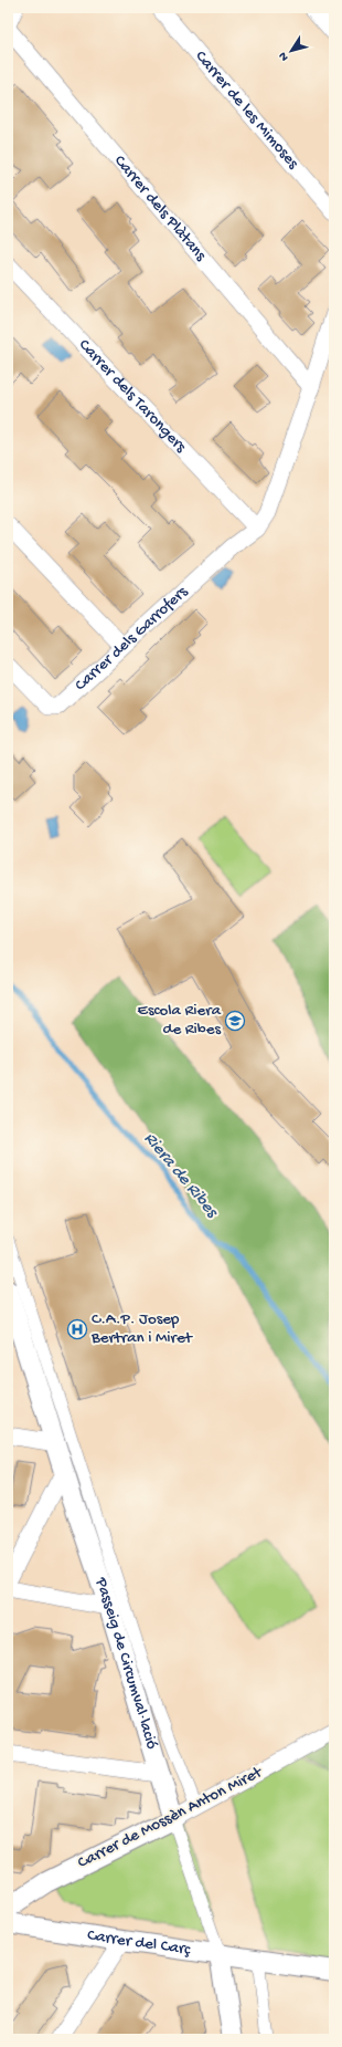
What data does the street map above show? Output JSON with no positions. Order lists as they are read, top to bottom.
{
  "streets": {
    "street": [
      "Carrer de les Mimoses",
      "Carrer dels Plàtans",
      "Carrer dels Tarongers",
      "Carrer dels Garrofers",
      "Passeig de Circumval·lació",
      "Carrer de Mossèn Anton Miret",
      "Carrer del Carç"
    ]
  },
  "crossings": [
    ["Carrer dels Tarongers", "Carrer dels Garrofers"],
    ["Passeig de Circumval·lació", "Carrer de Mossèn Anton Miret"],
    ["Passeig de Circumval·lació", "Carrer del Carç"]
  ],
  "water": ["Riera de Ribes"],
  "places": {
    "school or university": ["Escola Riera de Ribes"],
    "hospital": ["C.A.P. Josep Bertran i Miret"]
  },
  "north": "bottom left"
}
